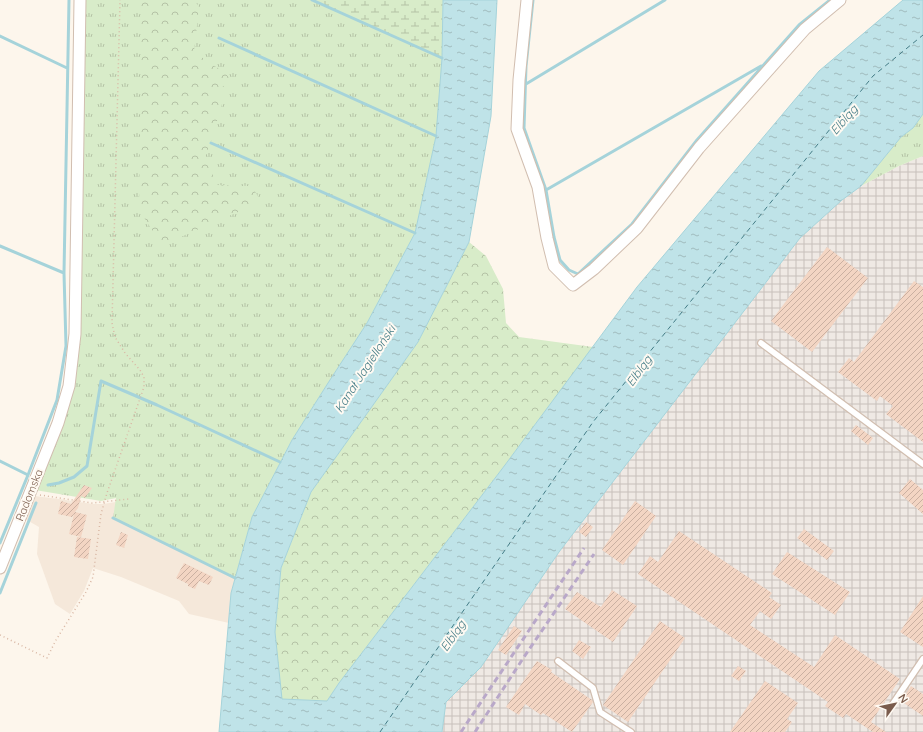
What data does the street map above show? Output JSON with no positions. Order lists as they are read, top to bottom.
{
  "streets": {
    "street": ["Radomska"]
  },
  "water": ["Elbląg", "Kanał Jagielloński"],
  "north": "top right"
}
